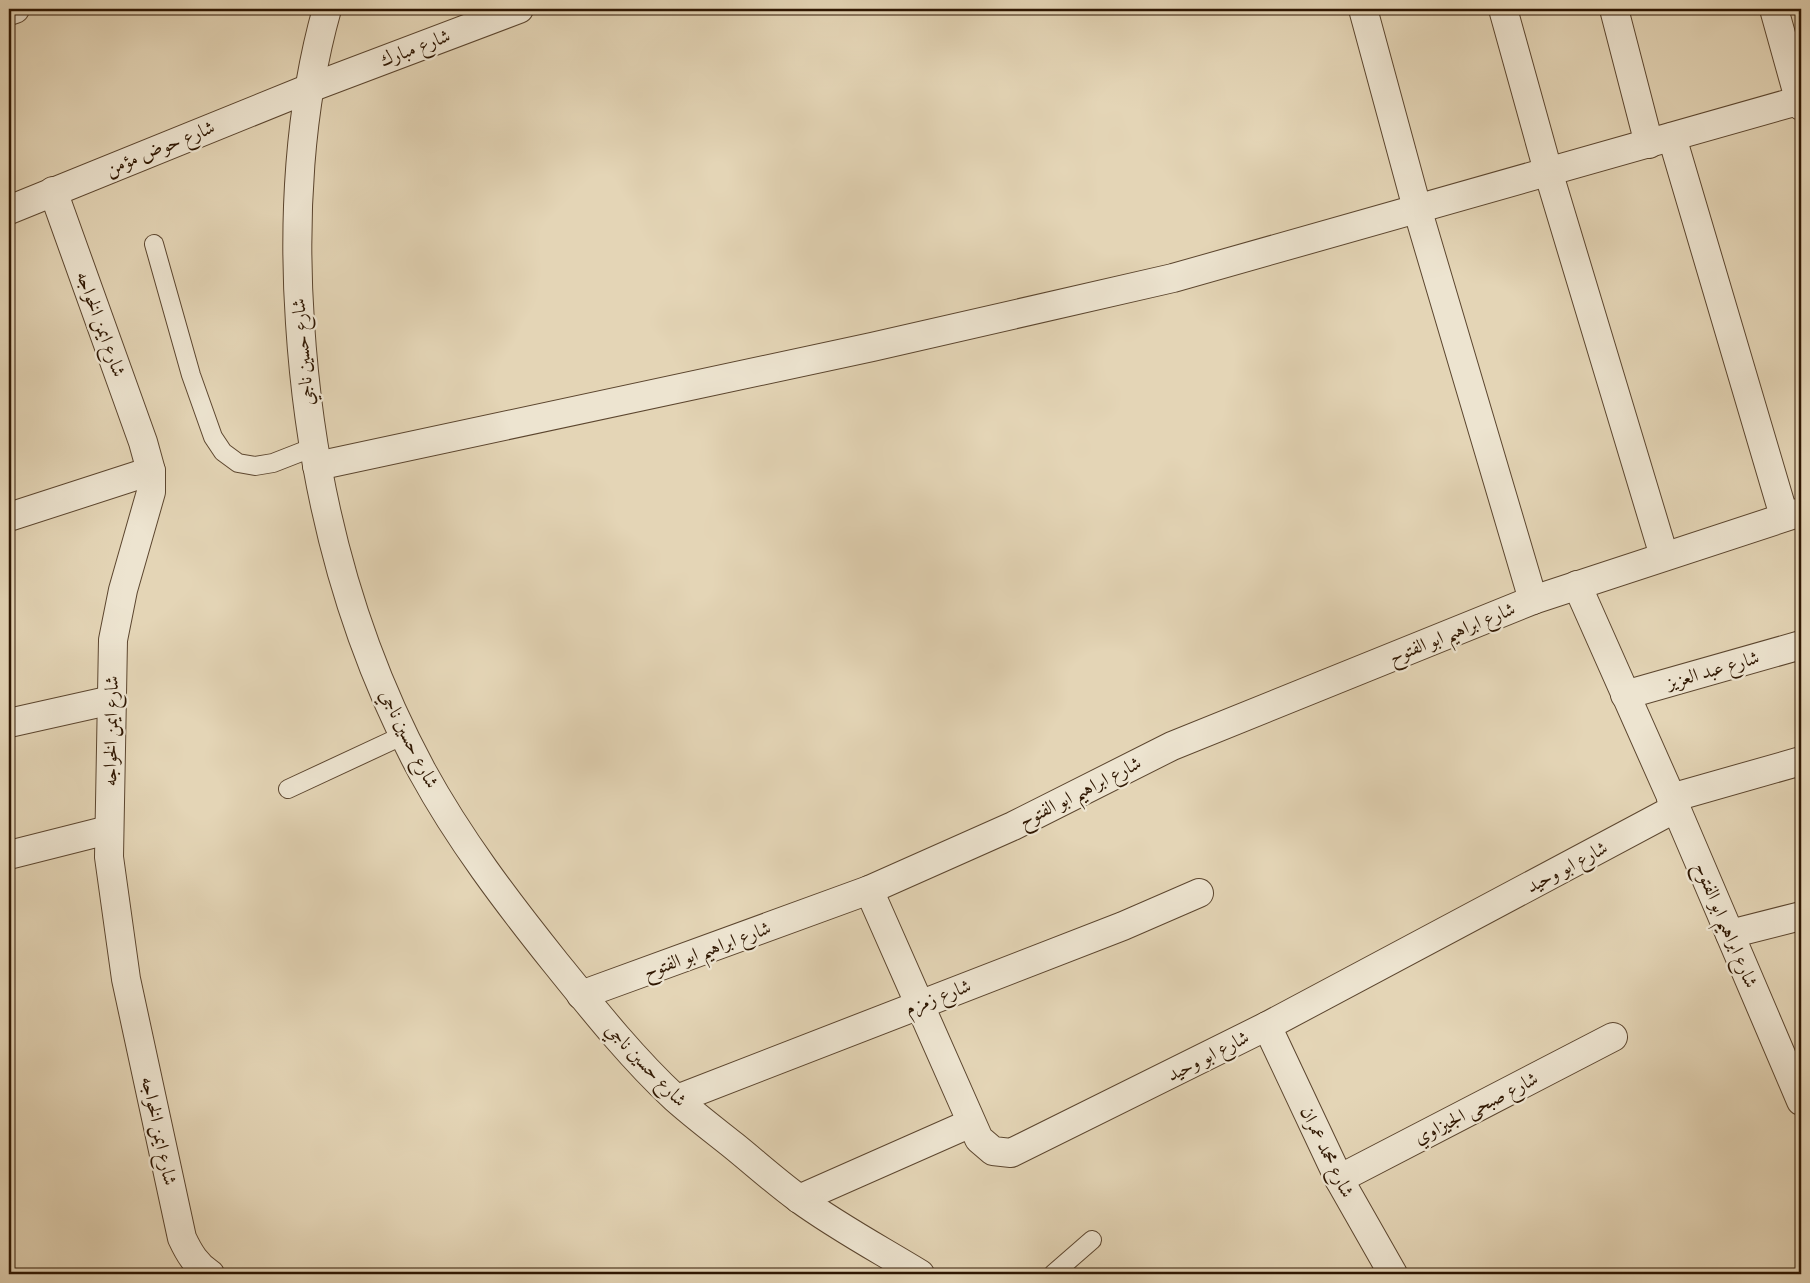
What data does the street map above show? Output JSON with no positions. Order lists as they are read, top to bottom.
{
  "streets": {
    "street": [
      "شارع مبارك",
      "شارع حوض مؤمن",
      "شارع ايمن الخواجه",
      "شارع حسين ناجي",
      "شارع ابراهيم ابو الفتوح",
      "شارع عبد العزيز",
      "شارع ابو وحيد",
      "شارع زمزم",
      "شارع صبحى الجيزاوي",
      "شارع محمد عمران"
    ]
  },
  "crossings": [
    ["شارع مبارك", "شارع حوض مؤمن"],
    ["شارع مبارك", "شارع حسين ناجي"],
    ["شارع حوض مؤمن", "شارع ايمن الخواجه"],
    ["شارع حوض مؤمن", "شارع حسين ناجي"],
    ["شارع حسين ناجي", "شارع ابراهيم ابو الفتوح"],
    ["شارع حسين ناجي", "شارع زمزم"],
    ["شارع ابراهيم ابو الفتوح", "شارع عبد العزيز"],
    ["شارع ابراهيم ابو الفتوح", "شارع ابو وحيد"],
    ["شارع ابو وحيد", "شارع زمزم"],
    ["شارع ابو وحيد", "شارع محمد عمران"],
    ["شارع صبحى الجيزاوي", "شارع محمد عمران"]
  ]
}
